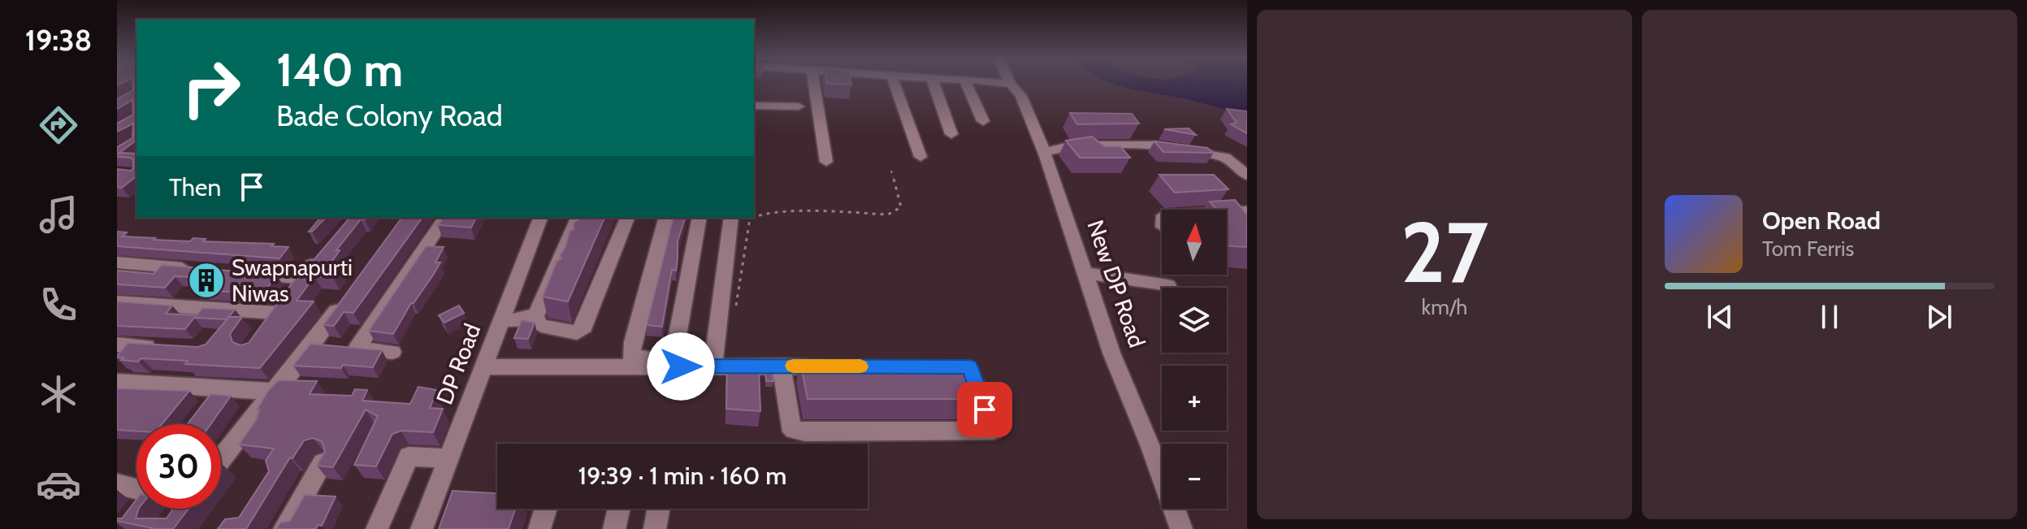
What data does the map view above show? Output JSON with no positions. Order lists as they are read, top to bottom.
{
  "streets": {
    "street": ["New DP Road", "DP Road"]
  },
  "places": {
    "building": ["Swapnapurti Niwas"]
  },
  "north": "top",
  "page": {
    "tabs": "19:38",
    "tile": ["27", "km/h"],
    "turn": ["140 m", "Bade Colony Road"],
    "then": "Then",
    "song": ["Open Road", "Tom Ferris"],
    "map_buttons": ["+", "−"],
    "limit": "30",
    "trip": "19:39 · 1 min · 160 m"
  }
}
